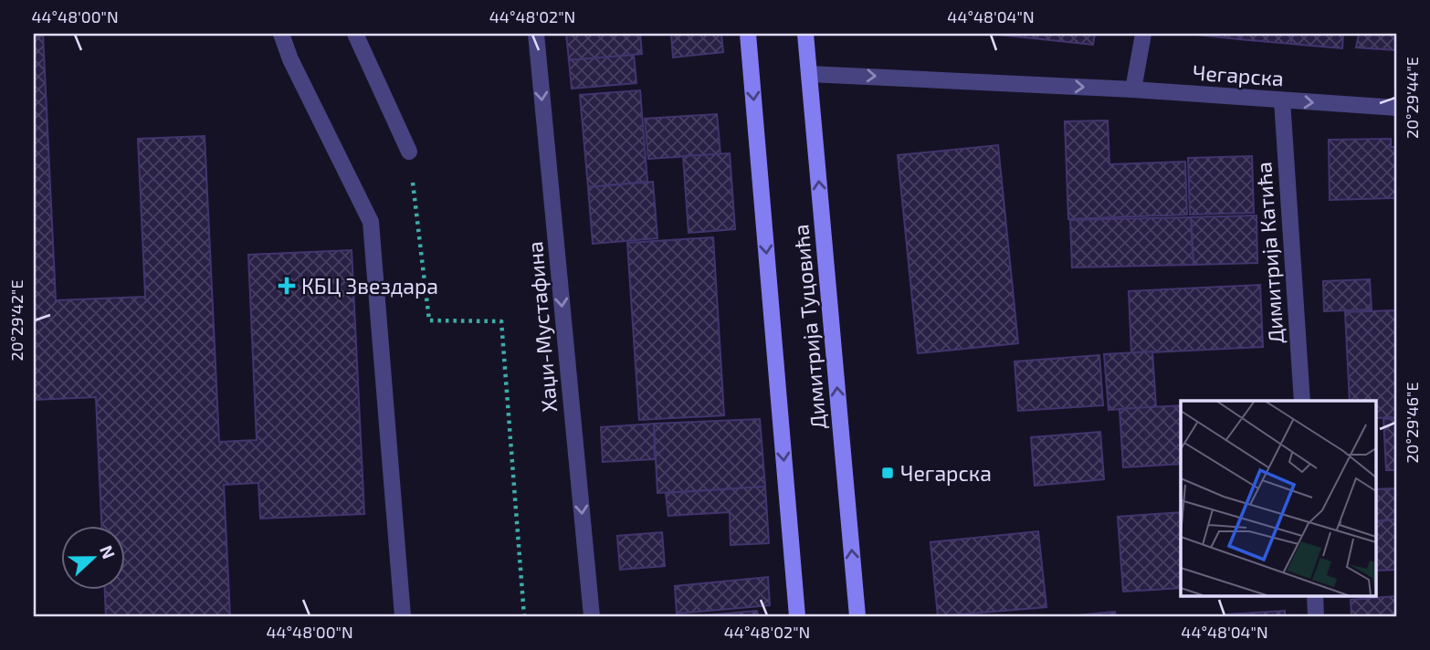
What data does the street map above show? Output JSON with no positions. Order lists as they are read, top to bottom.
{
  "streets": {
    "main road": ["Димитрија Туцовића"],
    "street": ["Чегарска", "Димитрија Катића", "Хаџи-Мустафина"]
  },
  "crossings": [
    ["Чегарска", "Димитрија Катића"],
    ["Чегарска", "Димитрија Туцовића"]
  ],
  "one_way": ["Чегарска", "Хаџи-Мустафина"],
  "places": {
    "health": ["КБЦ Звездара"],
    "transit": ["Чегарска"]
  },
  "north": "right",
  "coordinates": [
    "44°48'00\"N",
    "44°48'02\"N",
    "44°48'04\"N",
    "20°29'44\"E",
    "20°29'42\"E",
    "20°29'46\"E"
  ]
}
